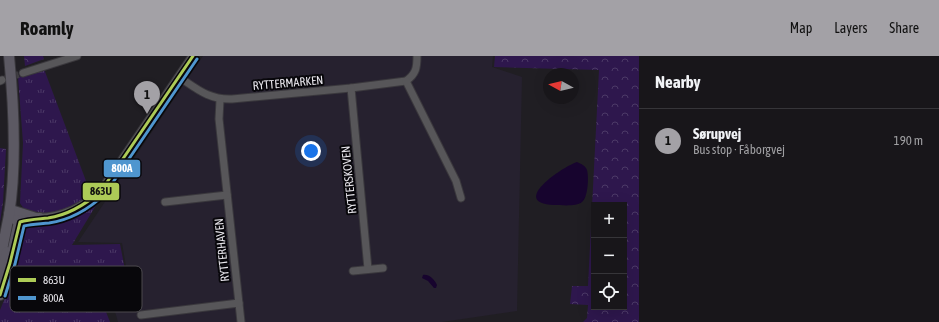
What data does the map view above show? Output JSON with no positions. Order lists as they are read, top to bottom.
{
  "streets": {
    "street": ["RYTTERMARKEN", "RYTTERSKOVEN", "RYTTERHAVEN"]
  },
  "crossings": [
    ["RYTTERMARKEN", "RYTTERSKOVEN"],
    ["RYTTERMARKEN", "RYTTERHAVEN"]
  ],
  "lines": ["transit line 863U", "transit line 800A"],
  "legend": ["863U", "800A"],
  "north": "left",
  "page": {
    "header": "Roamly",
    "nav": ["Map", "Layers", "Share"],
    "heading": "Nearby",
    "pins": "1",
    "list": [
      {
        "mark": "1",
        "name": "Sørupvej",
        "note": "Bus stop · Fåborgvej",
        "value": "190 m"
      }
    ],
    "map_buttons": ["+", "−"]
  }
}
